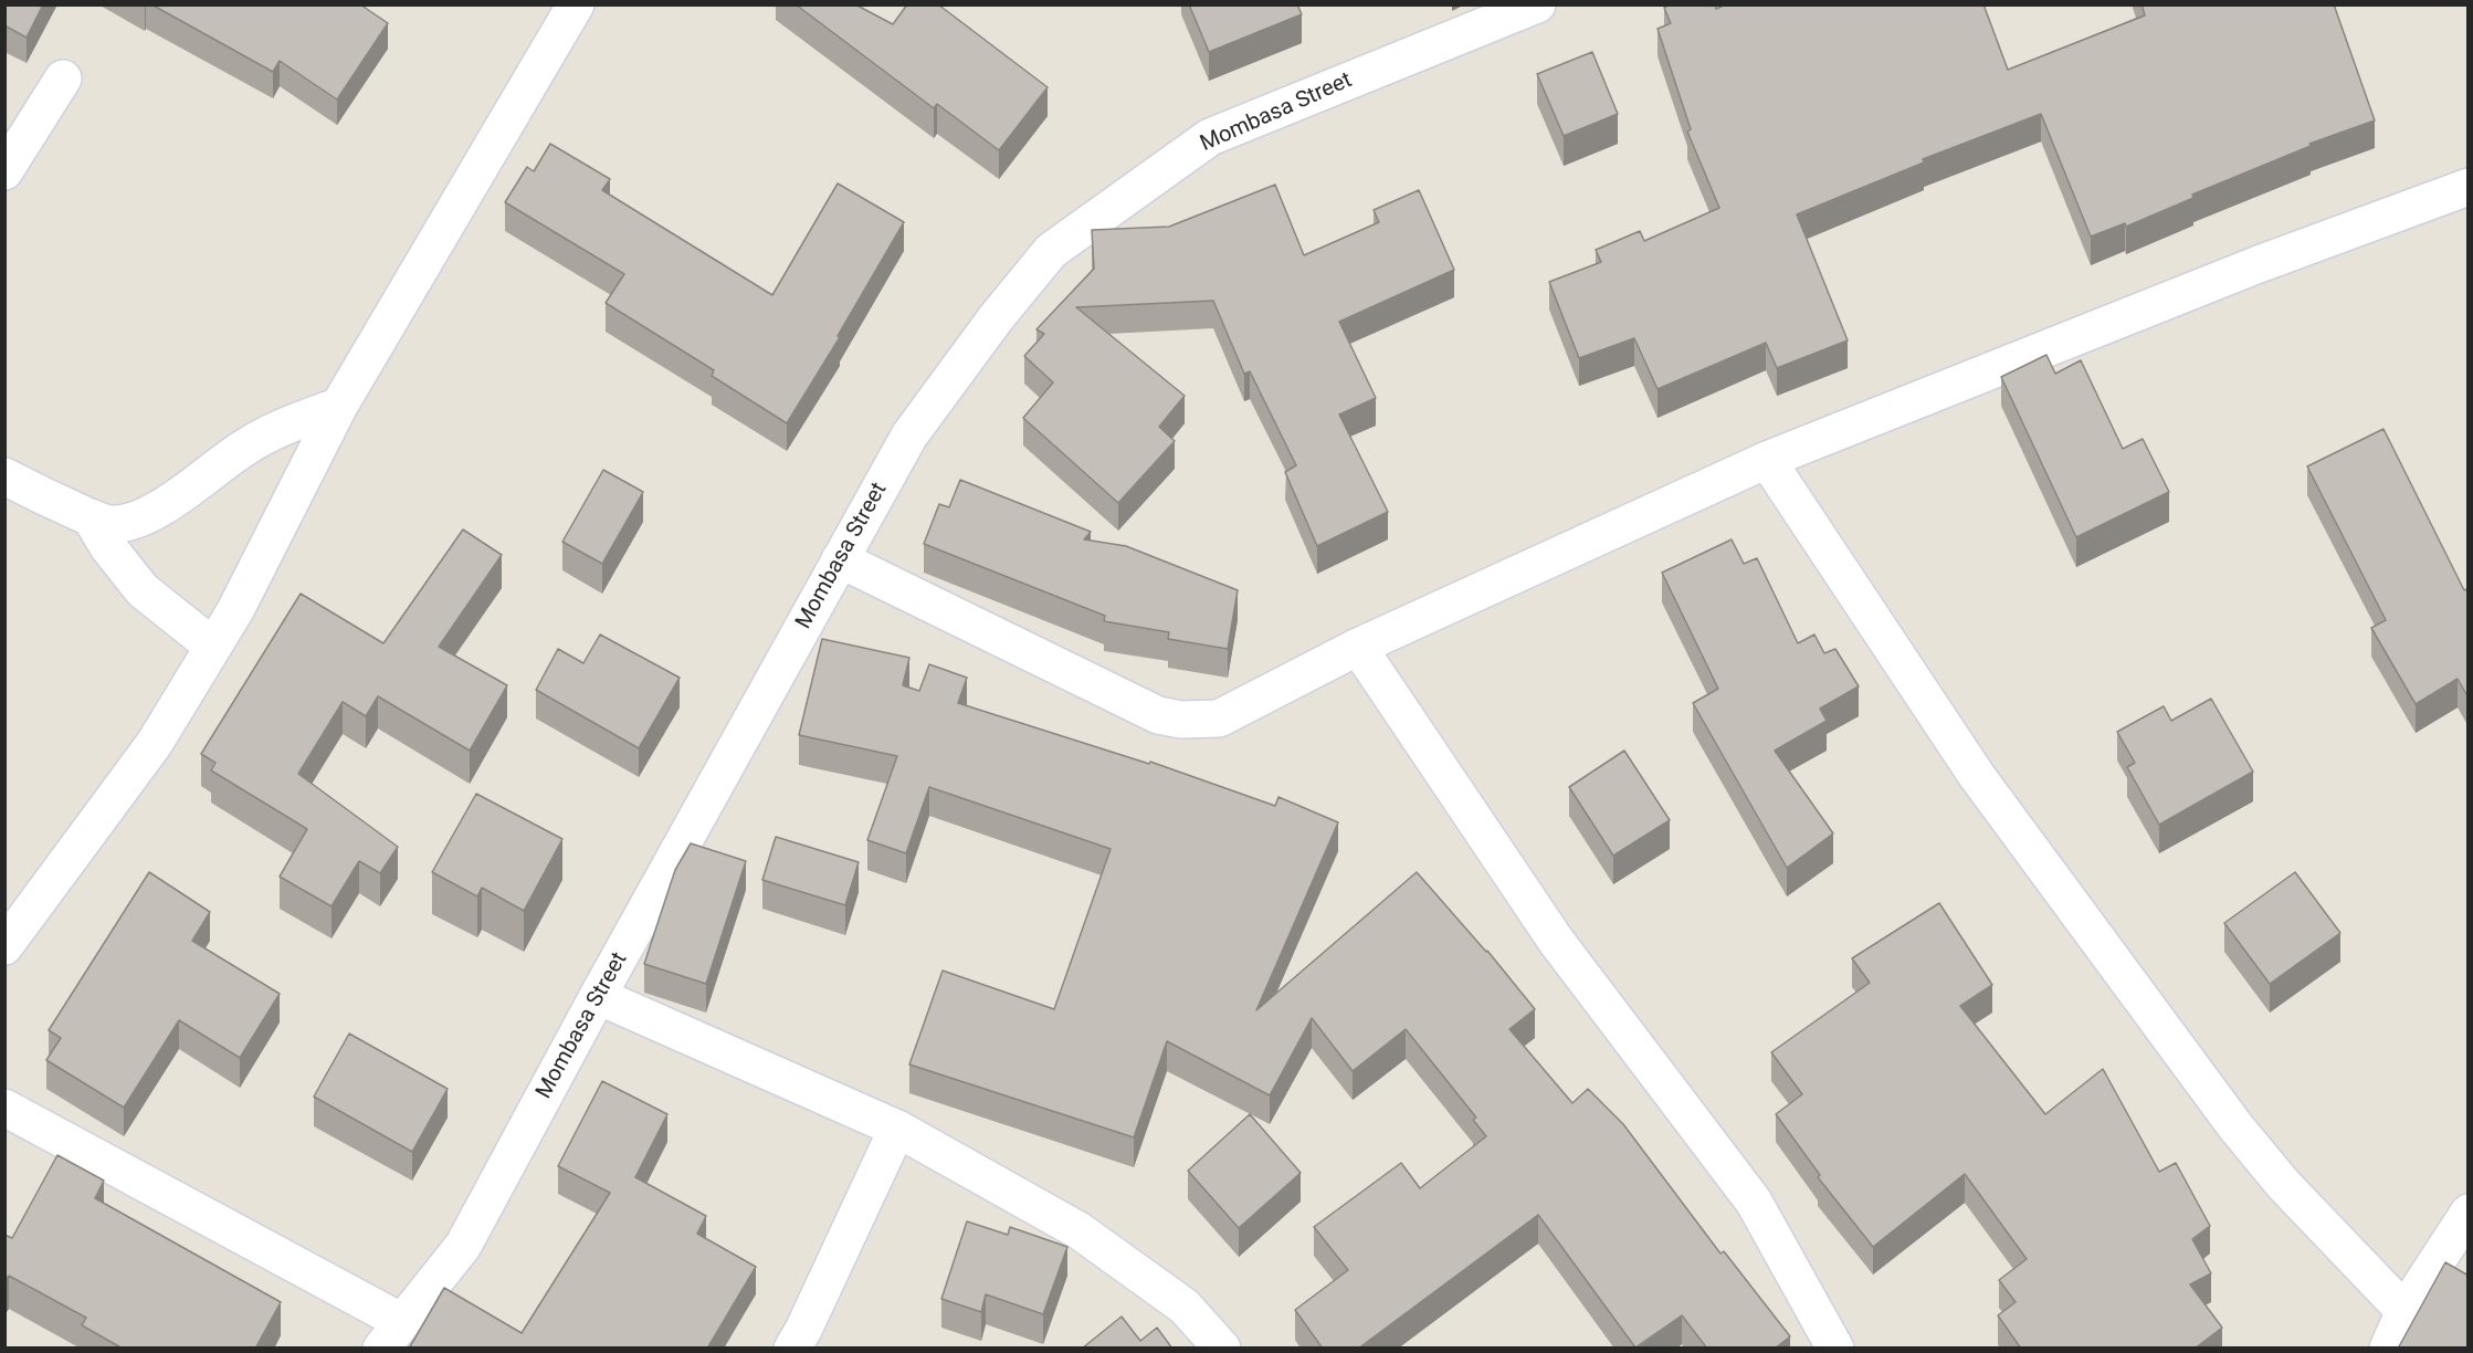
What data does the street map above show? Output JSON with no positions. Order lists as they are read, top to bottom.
{
  "streets": {
    "street": ["Mombasa Street"]
  }
}
